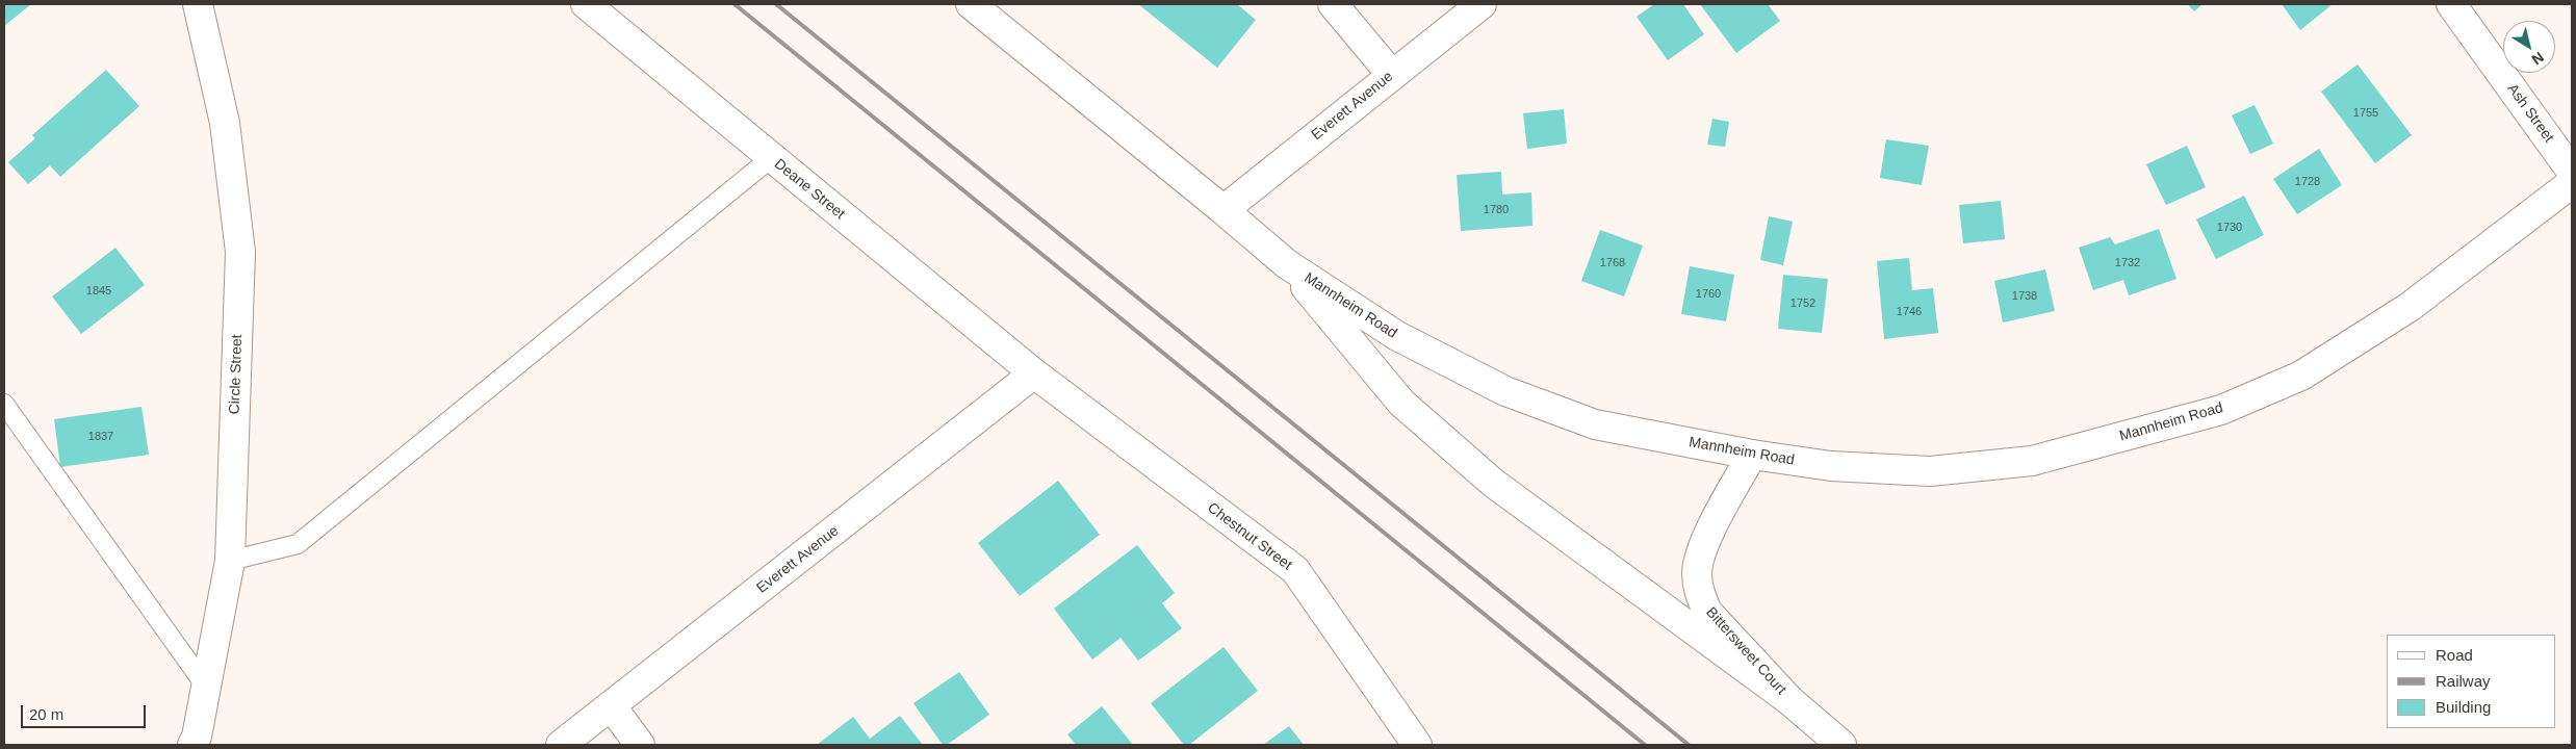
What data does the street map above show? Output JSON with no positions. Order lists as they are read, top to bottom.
{
  "streets": {
    "street": [
      "Everett Avenue",
      "Ash Street",
      "Deane Street",
      "Mannheim Road",
      "Circle Street",
      "Chestnut Street",
      "Bittersweet Court"
    ]
  },
  "crossings": [
    ["Everett Avenue", "Deane Street"],
    ["Everett Avenue", "Mannheim Road"],
    ["Everett Avenue", "Chestnut Street"],
    ["Deane Street", "Chestnut Street"],
    ["Mannheim Road", "Bittersweet Court"]
  ],
  "house_numbers": [
    "1755",
    "1728",
    "1780",
    "1730",
    "1768",
    "1732",
    "1845",
    "1760",
    "1738",
    "1752",
    "1746",
    "1837"
  ],
  "legend": ["Road", "Railway", "Building"],
  "scale_bar": "20 m",
  "north": "bottom right"
}
